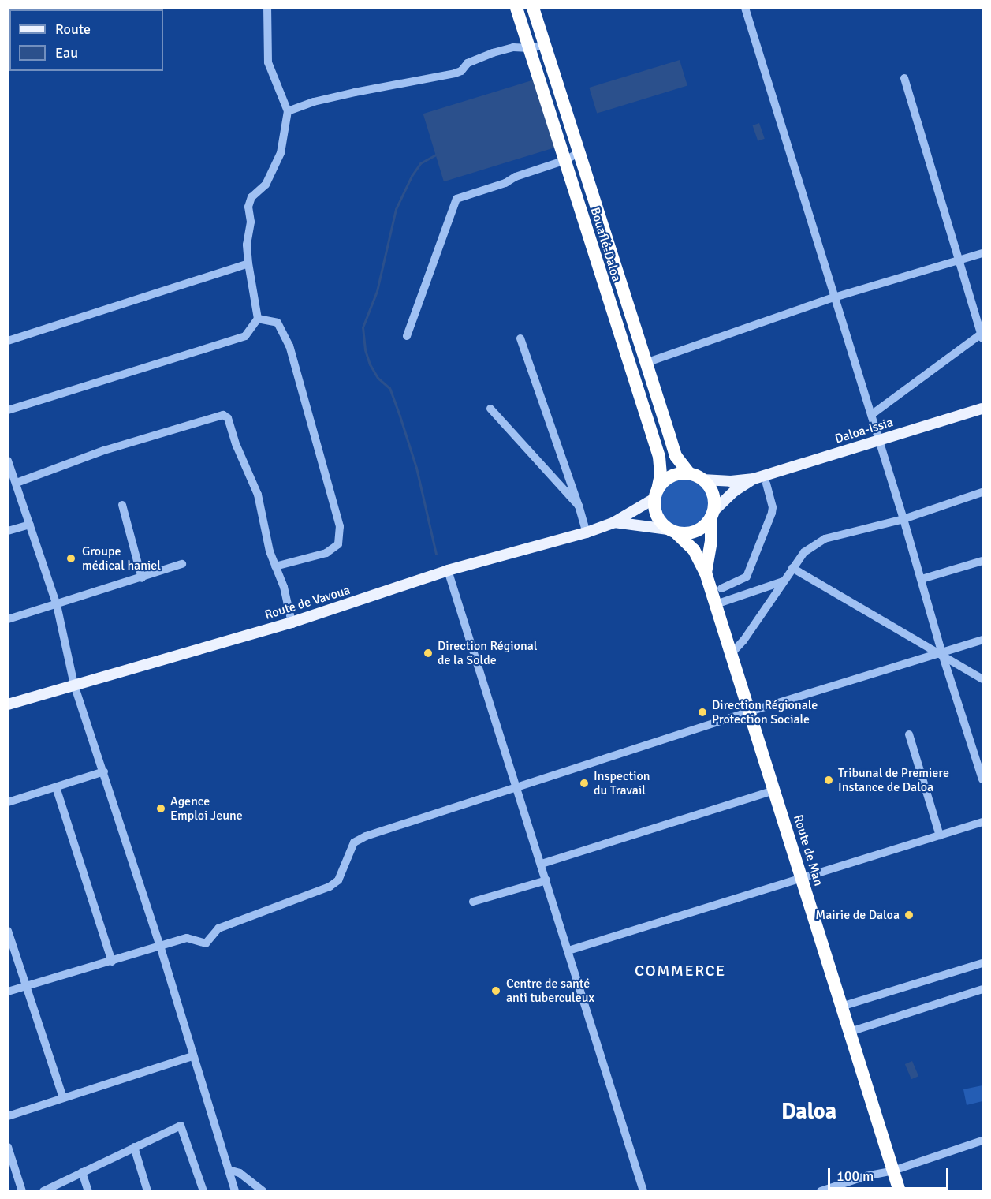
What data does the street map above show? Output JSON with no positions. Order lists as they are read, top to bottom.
{
  "streets": {
    "highway": ["Bouaflé-Daloa", "Route de Man"],
    "main road": ["Daloa-Issia", "Route de Vavoua"]
  },
  "crossings": [
    ["Bouaflé-Daloa", "Route de Vavoua"],
    ["Bouaflé-Daloa", "Route de Man"],
    ["Route de Vavoua", "Route de Man"]
  ],
  "districts": ["COMMERCE", "Daloa"],
  "places": [
    "Groupe médical haniel",
    "Direction Régional de la Solde",
    "Direction Régionale Protection Sociale",
    "Tribunal de Premiere Instance de Daloa",
    "Inspection du Travail",
    "Agence Emploi Jeune",
    "Mairie de Daloa",
    "Centre de santé anti tuberculeux"
  ],
  "legend": ["Route", "Eau"],
  "scale_bar": "100 m"
}
